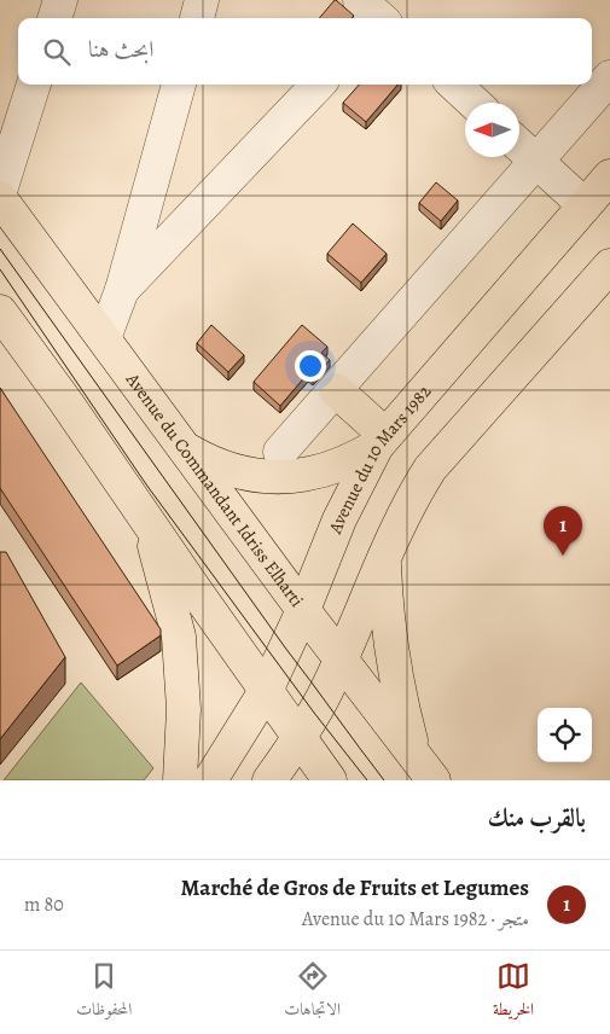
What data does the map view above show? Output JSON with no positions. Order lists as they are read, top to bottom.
{
  "streets": {
    "main road": ["Avenue du 10 Mars 1982", "Avenue du Commandant Idriss Elharti"]
  },
  "crossings": [
    ["Avenue du 10 Mars 1982", "Avenue du Commandant Idriss Elharti"]
  ],
  "north": "left",
  "page": {
    "search": "ابحث هنا",
    "pins": "1",
    "heading": "بالقرب منك",
    "list": [
      {
        "mark": "1",
        "name": "Marché de Gros de Fruits et Legumes",
        "note": "متجر · Avenue du 10 Mars 1982",
        "value": "80 m"
      }
    ],
    "nav": ["الخريطة", "الاتجاهات", "المحفوظات"]
  }
}
